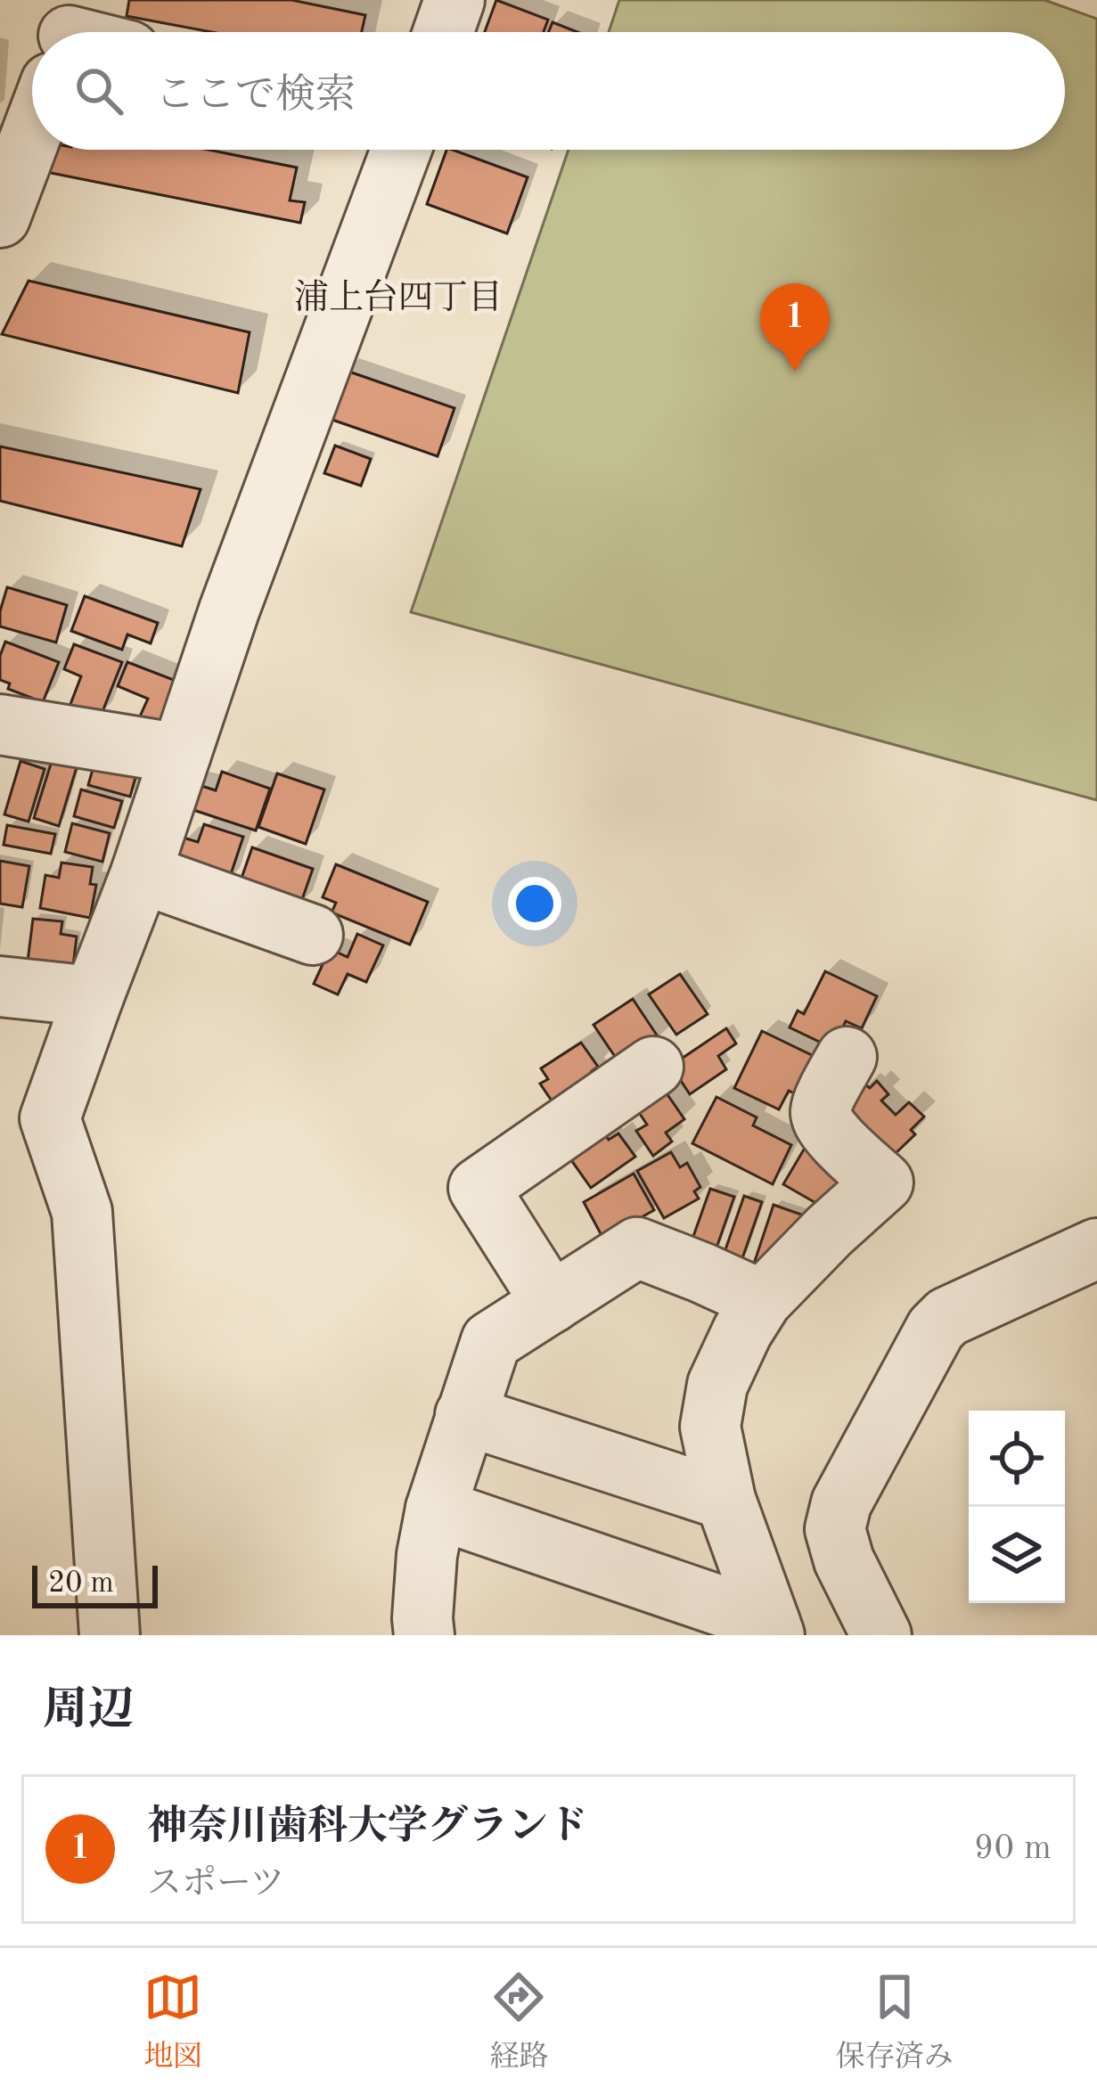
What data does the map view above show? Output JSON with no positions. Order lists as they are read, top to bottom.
{
  "districts": ["浦上台四丁目"],
  "scale_bar": "20 m",
  "page": {
    "search": "ここで検索",
    "pins": "1",
    "scale": "20 m",
    "heading": "周辺",
    "list": [
      {
        "mark": "1",
        "name": "神奈川歯科大学グランド",
        "note": "スポーツ",
        "value": "90 m"
      }
    ],
    "nav": ["地図", "経路", "保存済み"]
  }
}
